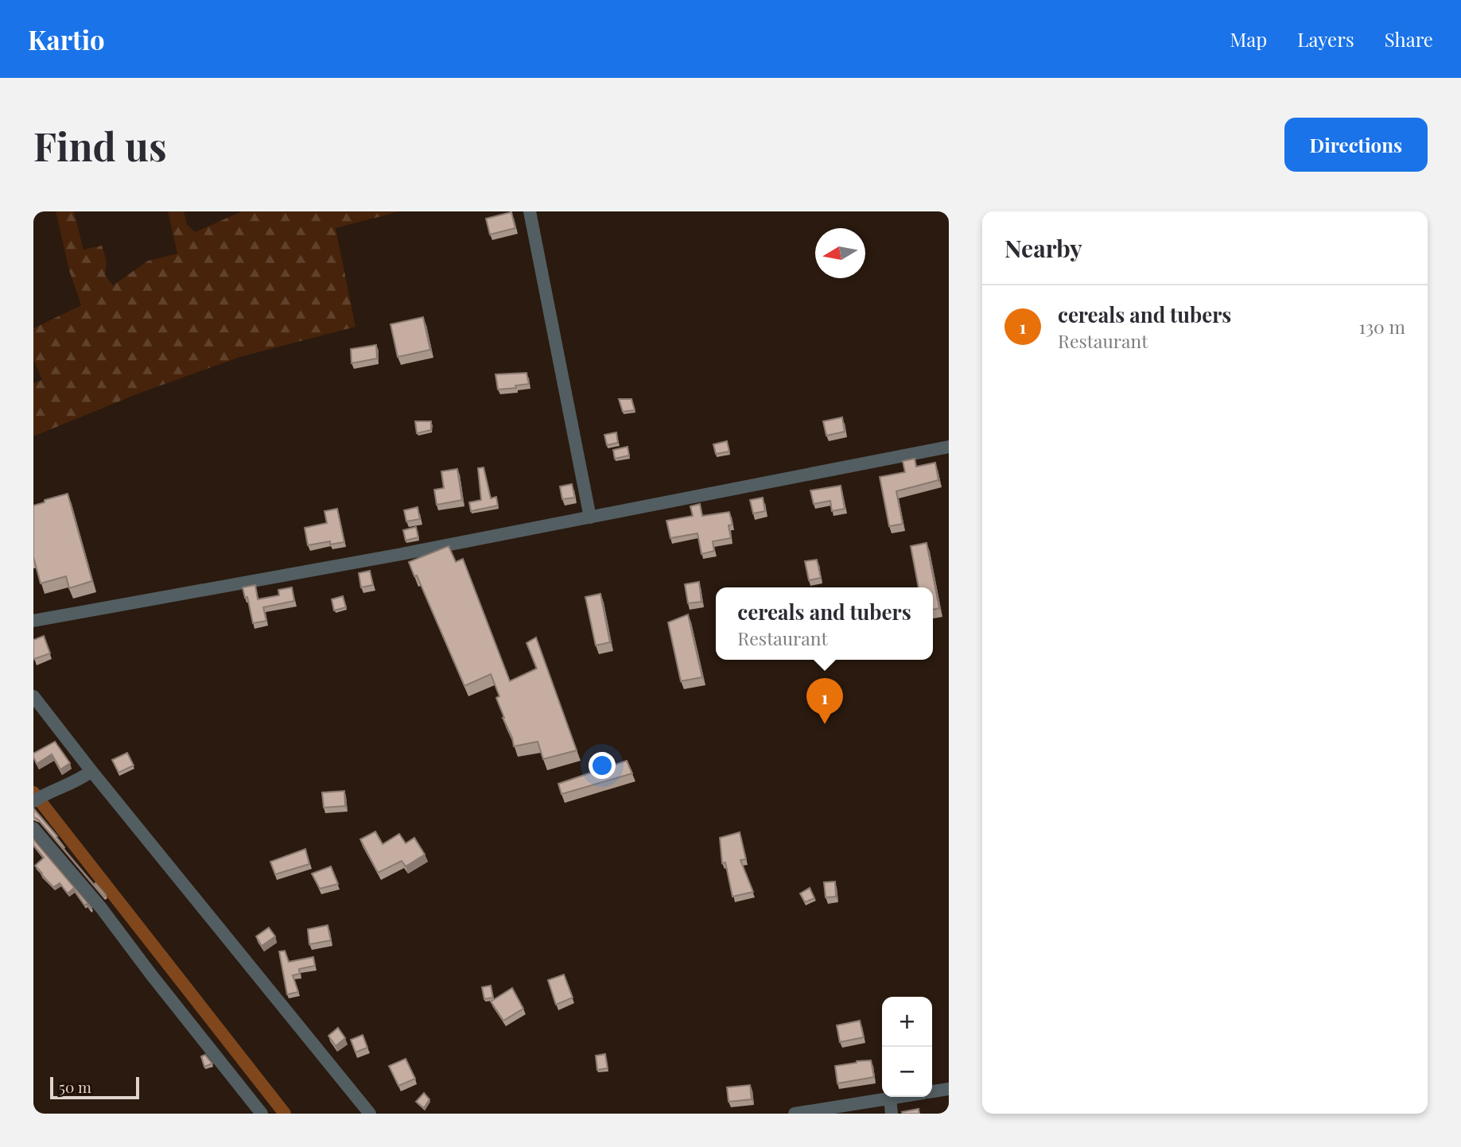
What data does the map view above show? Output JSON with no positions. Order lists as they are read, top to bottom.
{
  "scale_bar": "50 m",
  "north": "left",
  "page": {
    "header": "Kartio",
    "nav": ["Map", "Layers", "Share"],
    "buttons": "Directions",
    "title": "Find us",
    "heading": "Nearby",
    "list": [
      {
        "mark": "1",
        "name": "cereals and tubers",
        "note": "Restaurant",
        "value": "130 m"
      }
    ],
    "popup": ["cereals and tubers", "Restaurant"],
    "pins": "1",
    "map_buttons": ["+", "−"],
    "scale": "50 m"
  }
}
